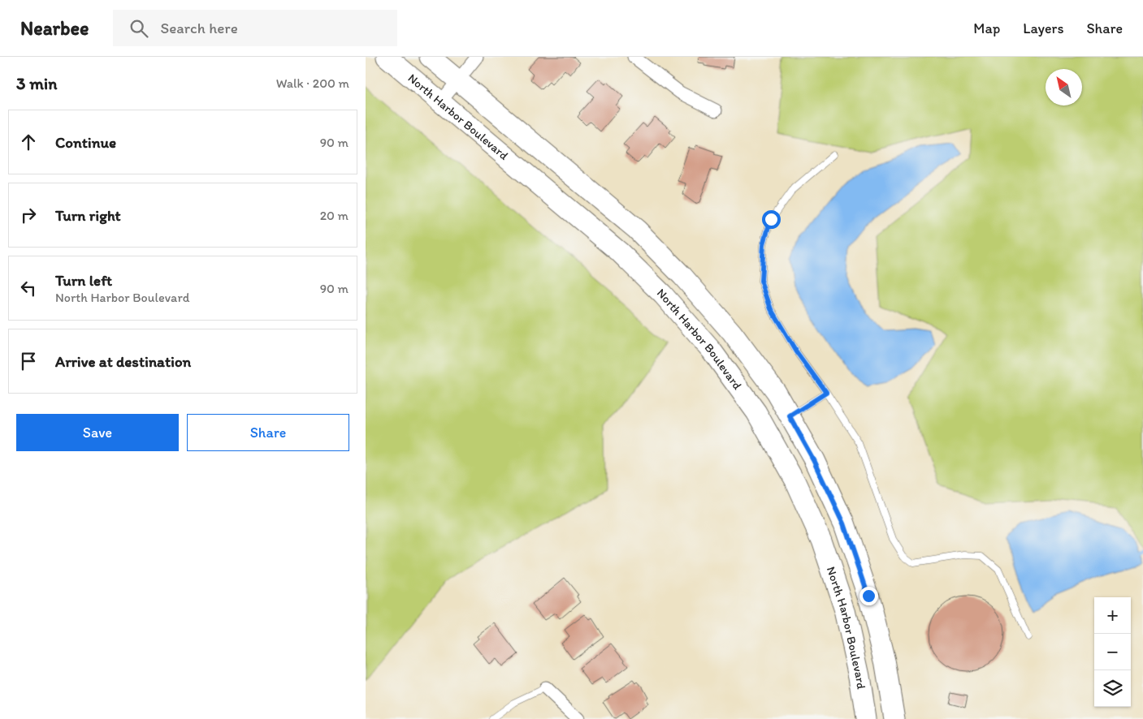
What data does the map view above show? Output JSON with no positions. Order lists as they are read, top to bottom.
{
  "streets": {
    "main road": ["North Harbor Boulevard"]
  },
  "north": "top left",
  "page": {
    "header": "Nearbee",
    "search": "Search here",
    "nav": ["Map", "Layers", "Share"],
    "heading": ["3 min", "Walk · 200 m"],
    "list": [
      ["Continue", "90 m"],
      ["Turn right", "20 m"],
      ["Turn left", "North Harbor Boulevard", "90 m"],
      "Arrive at destination"
    ],
    "buttons": ["Save", "Share"],
    "map_buttons": ["+", "−"]
  }
}
